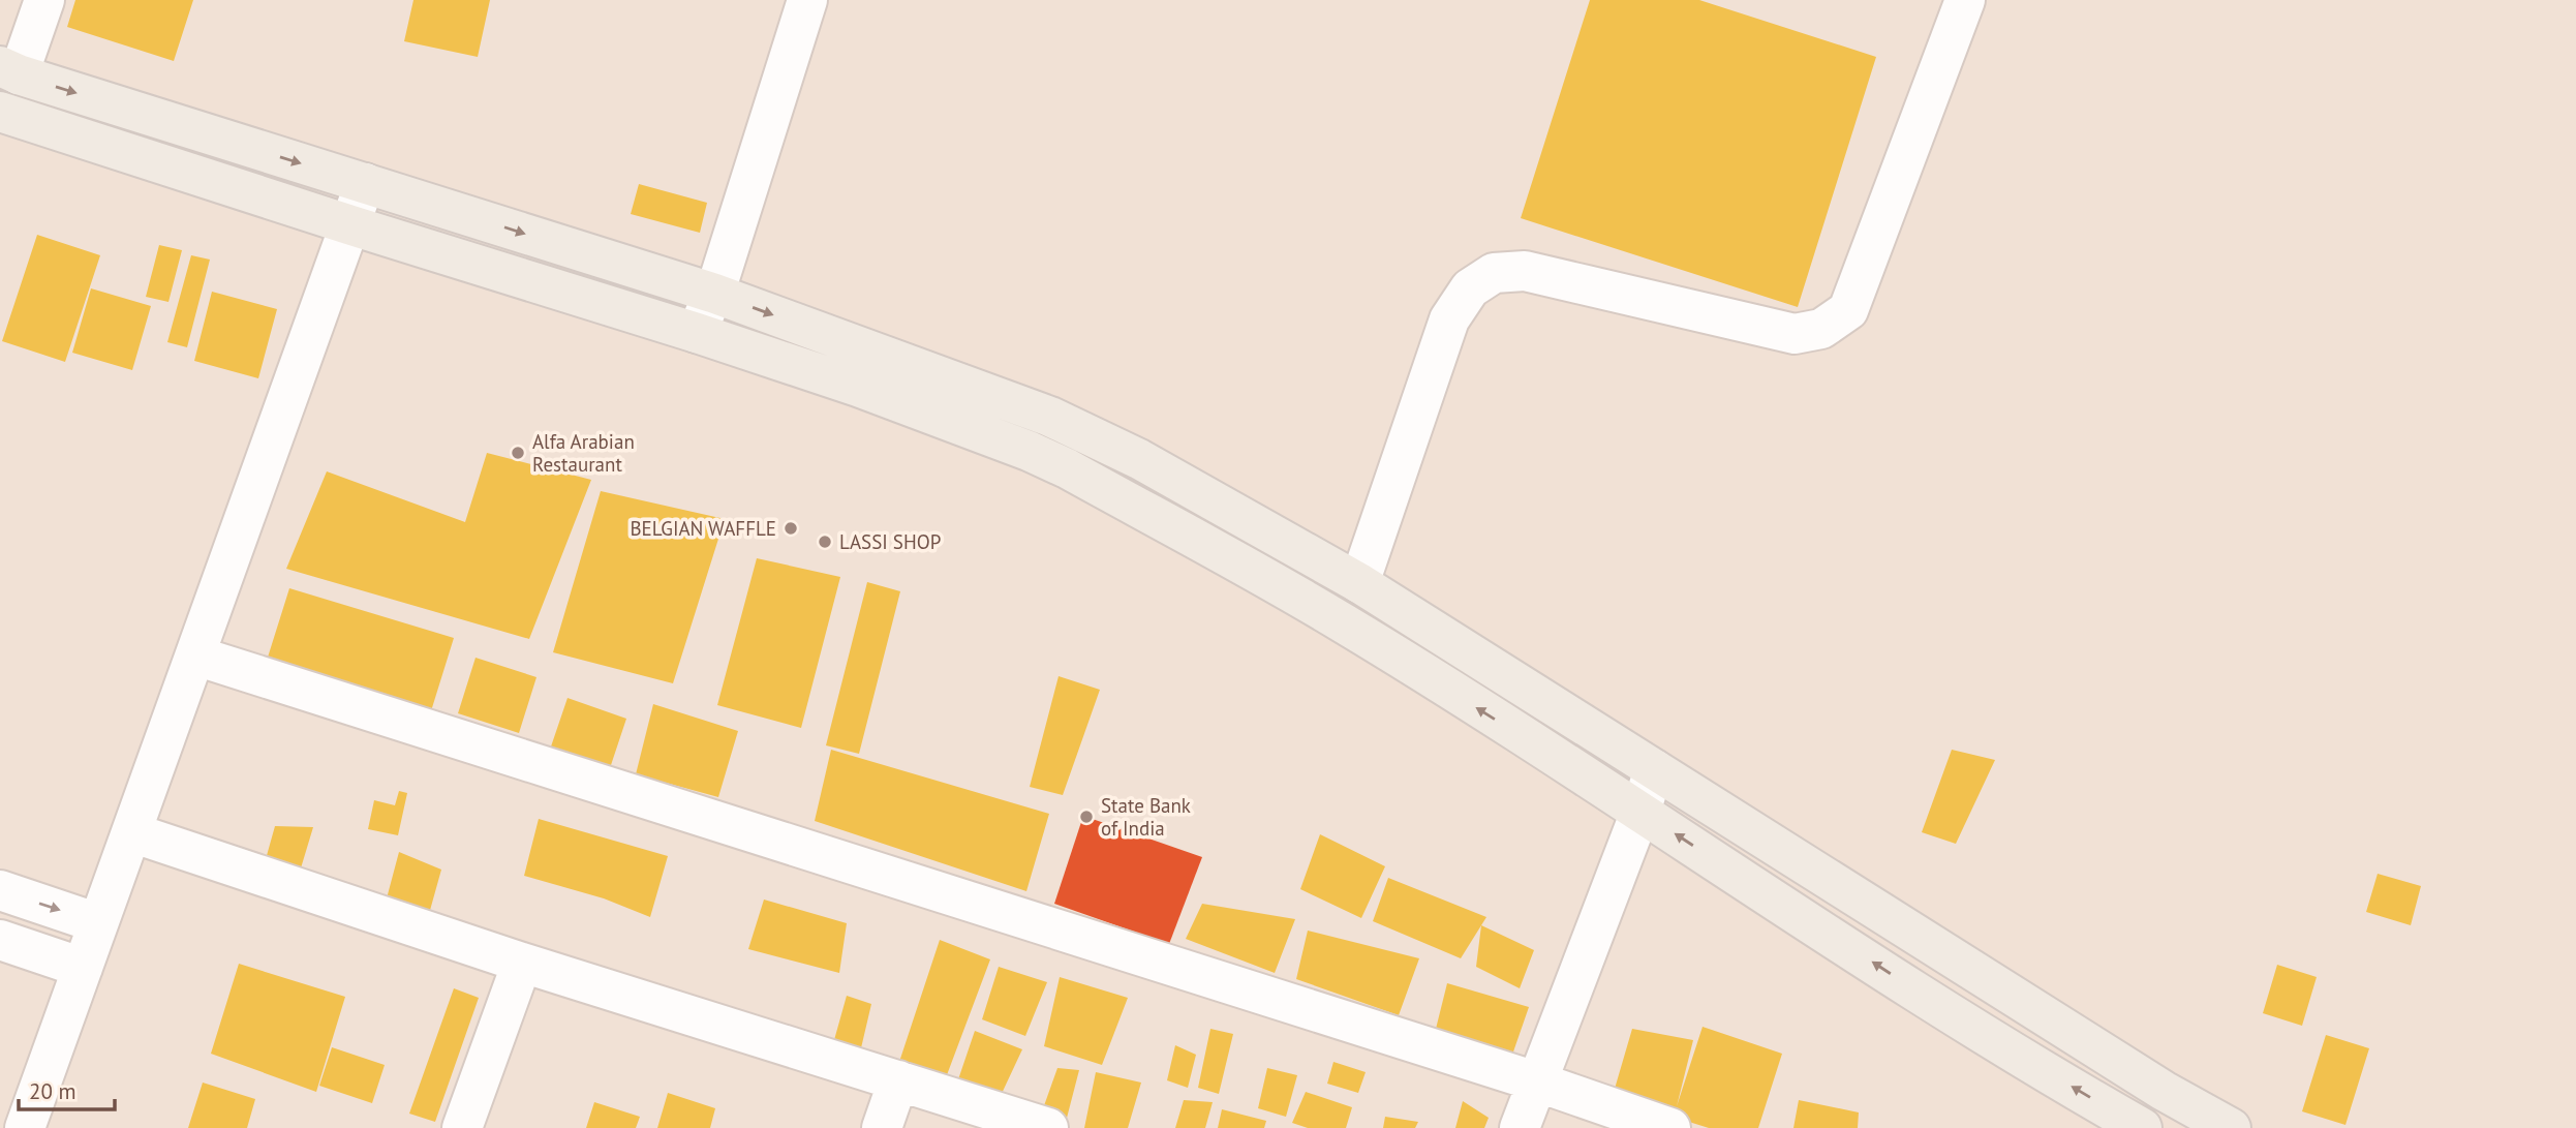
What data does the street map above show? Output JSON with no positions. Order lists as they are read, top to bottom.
{
  "places": [
    "Alfa Arabian Restaurant",
    "BELGIAN WAFFLE",
    "LASSI SHOP",
    "State Bank of India"
  ],
  "scale_bar": "20 m"
}
